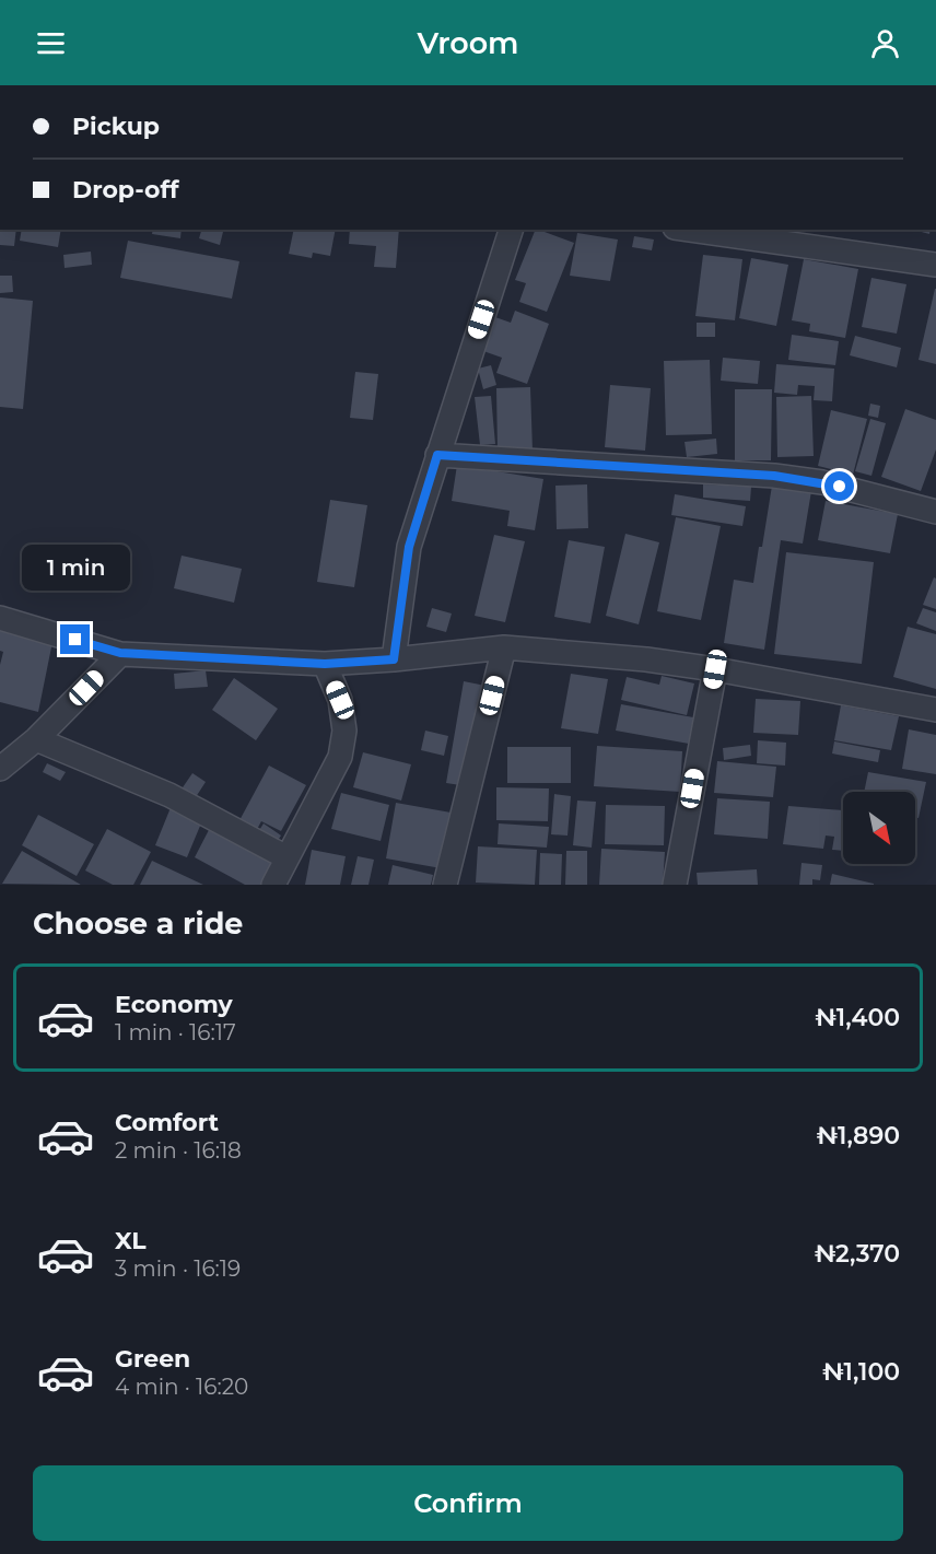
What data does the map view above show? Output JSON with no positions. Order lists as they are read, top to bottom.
{
  "north": "bottom right",
  "page": {
    "header": "Vroom",
    "banner": ["Pickup", "Drop-off"],
    "bubble": "1 min",
    "heading": "Choose a ride",
    "list": [
      {
        "name": "Economy",
        "note": "1 min · 16:17",
        "value": "₦1,400"
      },
      {
        "name": "Comfort",
        "note": "2 min · 16:18",
        "value": "₦1,890"
      },
      {
        "name": "XL",
        "note": "3 min · 16:19",
        "value": "₦2,370"
      },
      {
        "name": "Green",
        "note": "4 min · 16:20",
        "value": "₦1,100"
      }
    ],
    "buttons": "Confirm"
  }
}
